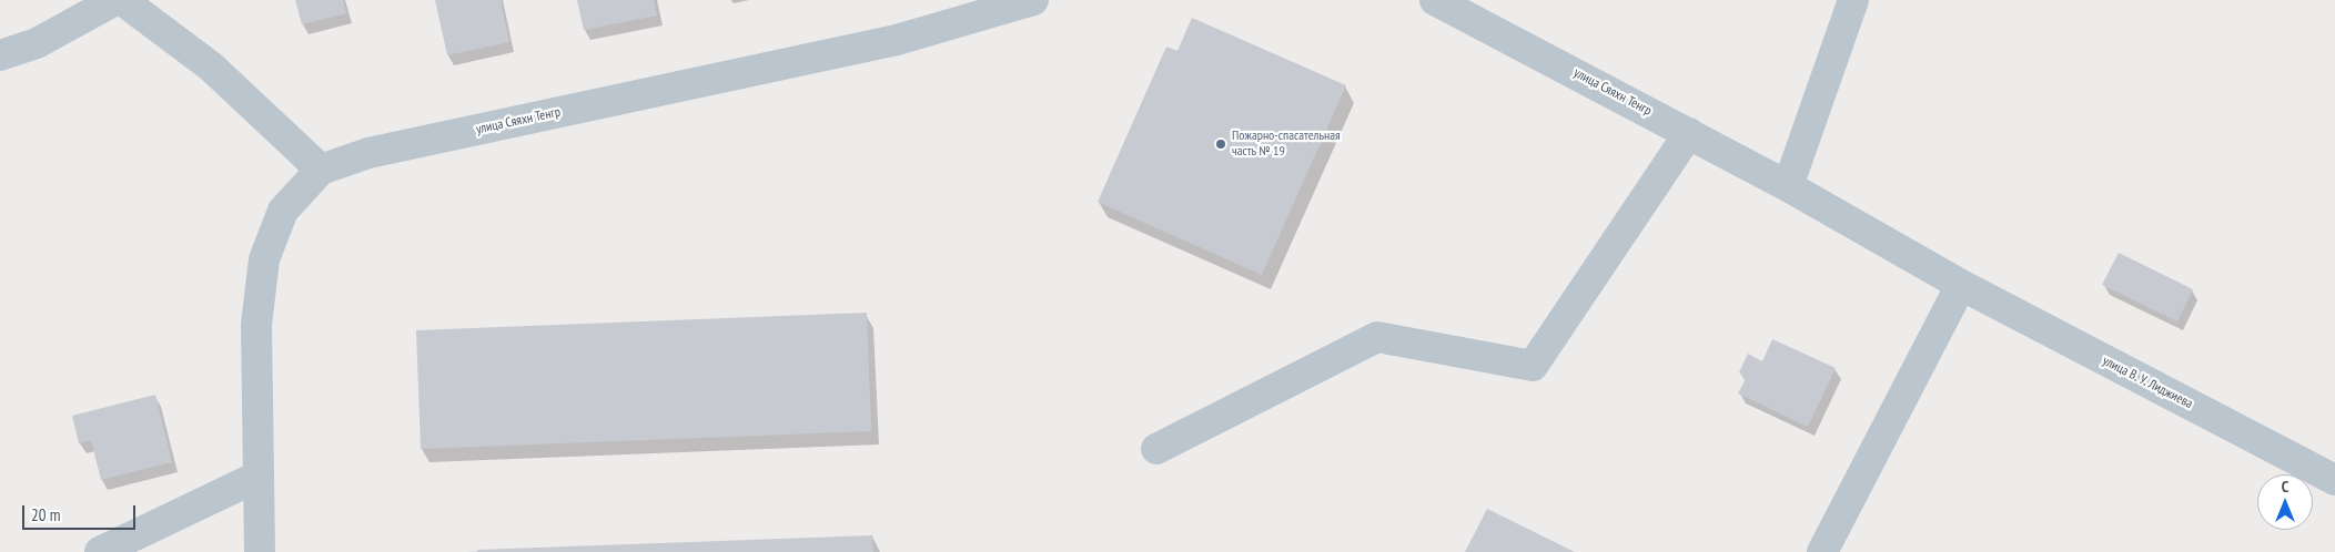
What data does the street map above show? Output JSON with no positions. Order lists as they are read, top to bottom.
{
  "streets": {
    "street": ["улица Сяяхн Тенгр", "улица В. У. Лиджиева"]
  },
  "crossings": [
    ["улица Сяяхн Тенгр", "улица В. У. Лиджиева"]
  ],
  "places": ["Пожарно-спасательная часть № 19"],
  "scale_bar": "20 m",
  "north": "top"
}
